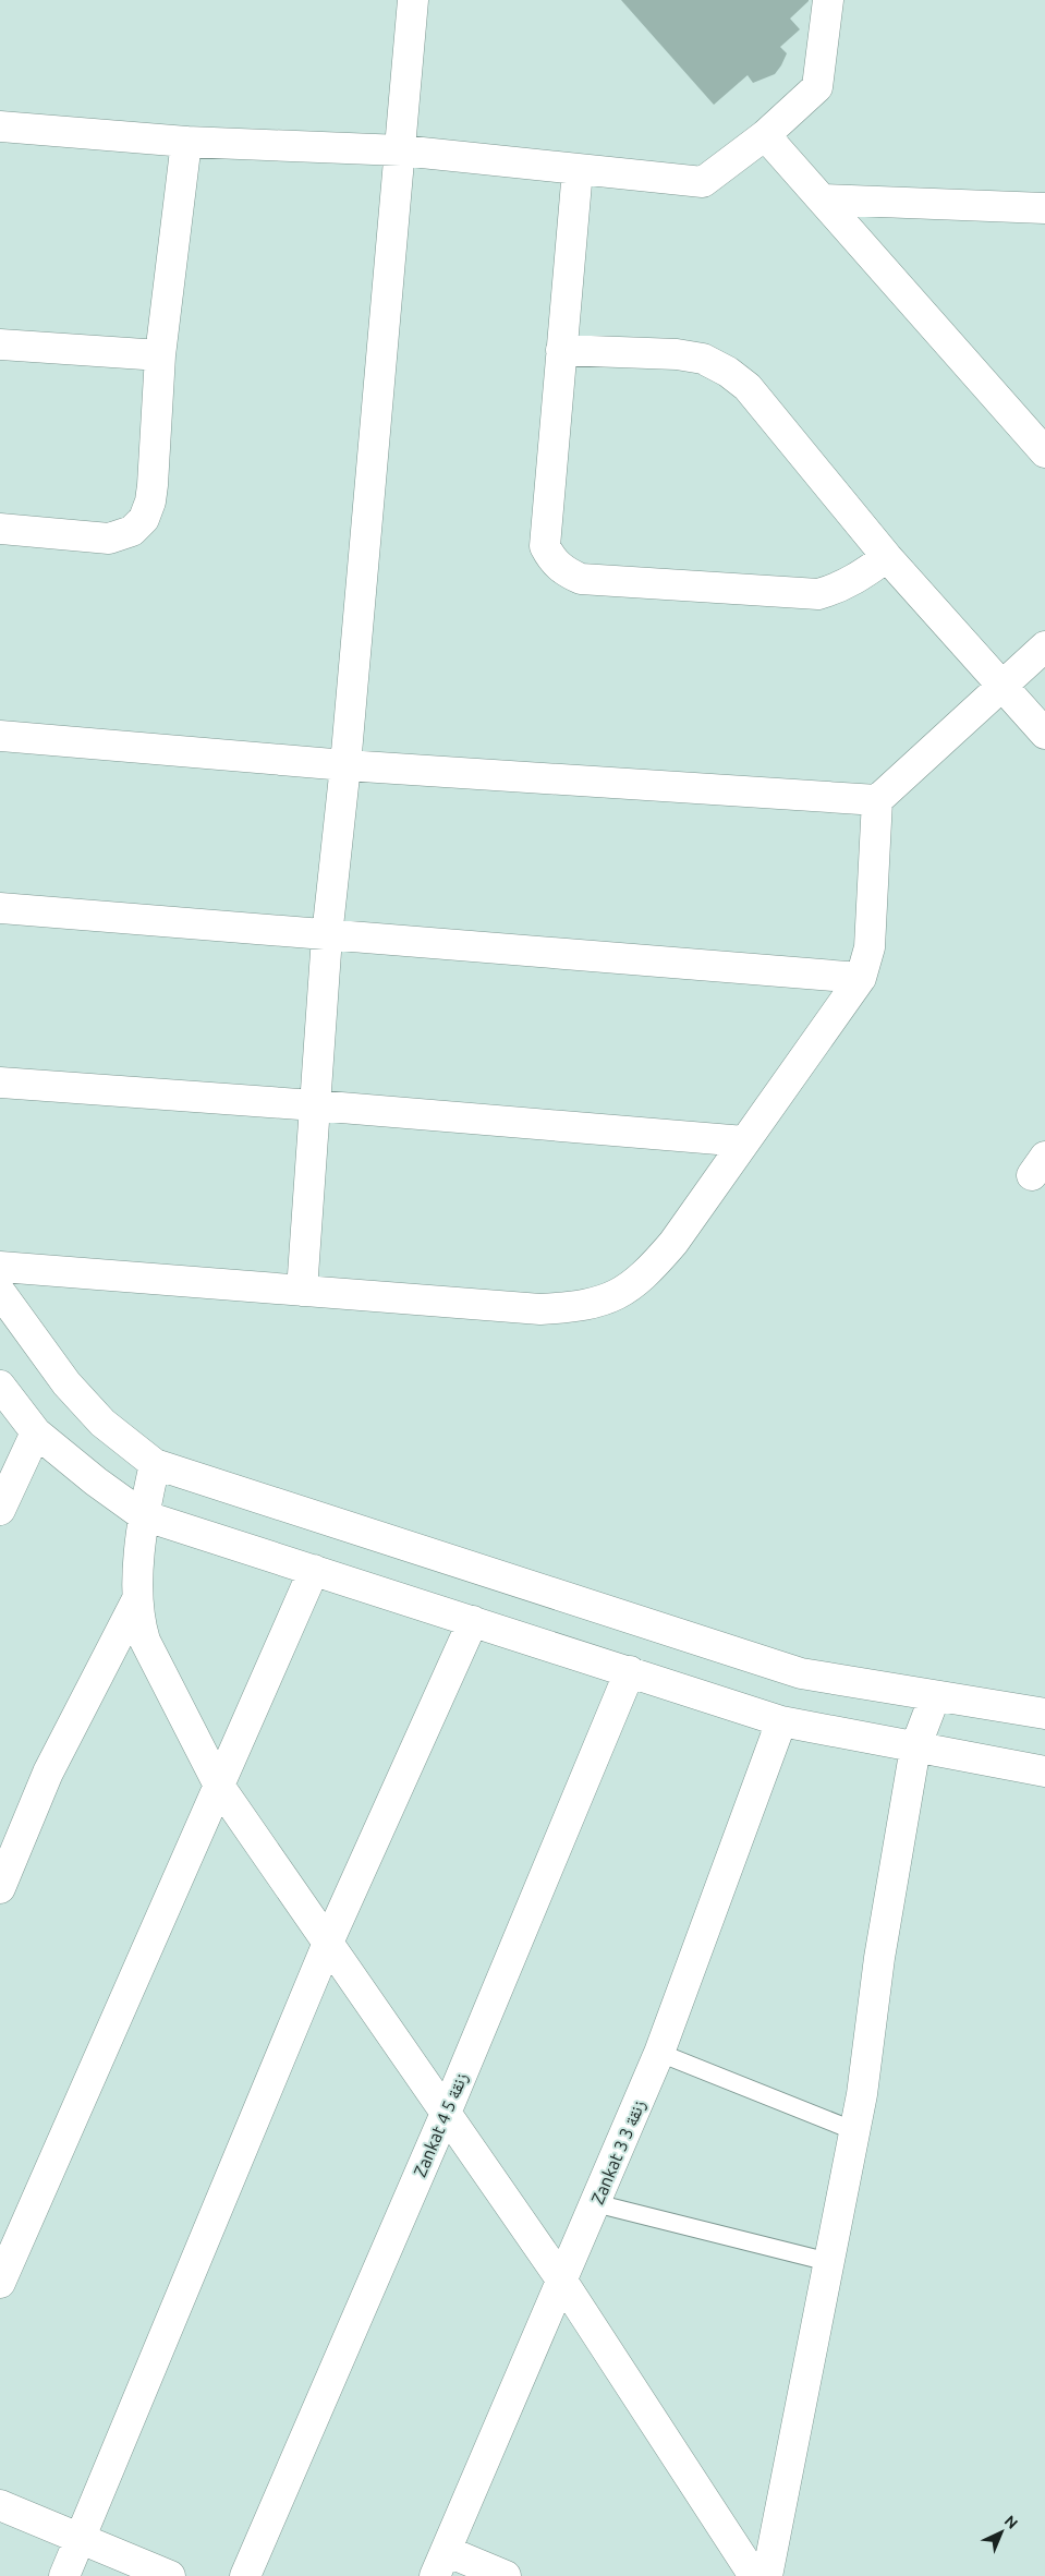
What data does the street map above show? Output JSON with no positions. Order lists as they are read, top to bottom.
{
  "streets": {
    "street": ["Zankat 4 زنقة 5", "Zankat 3 زنقة 3"]
  },
  "north": "top right"
}
